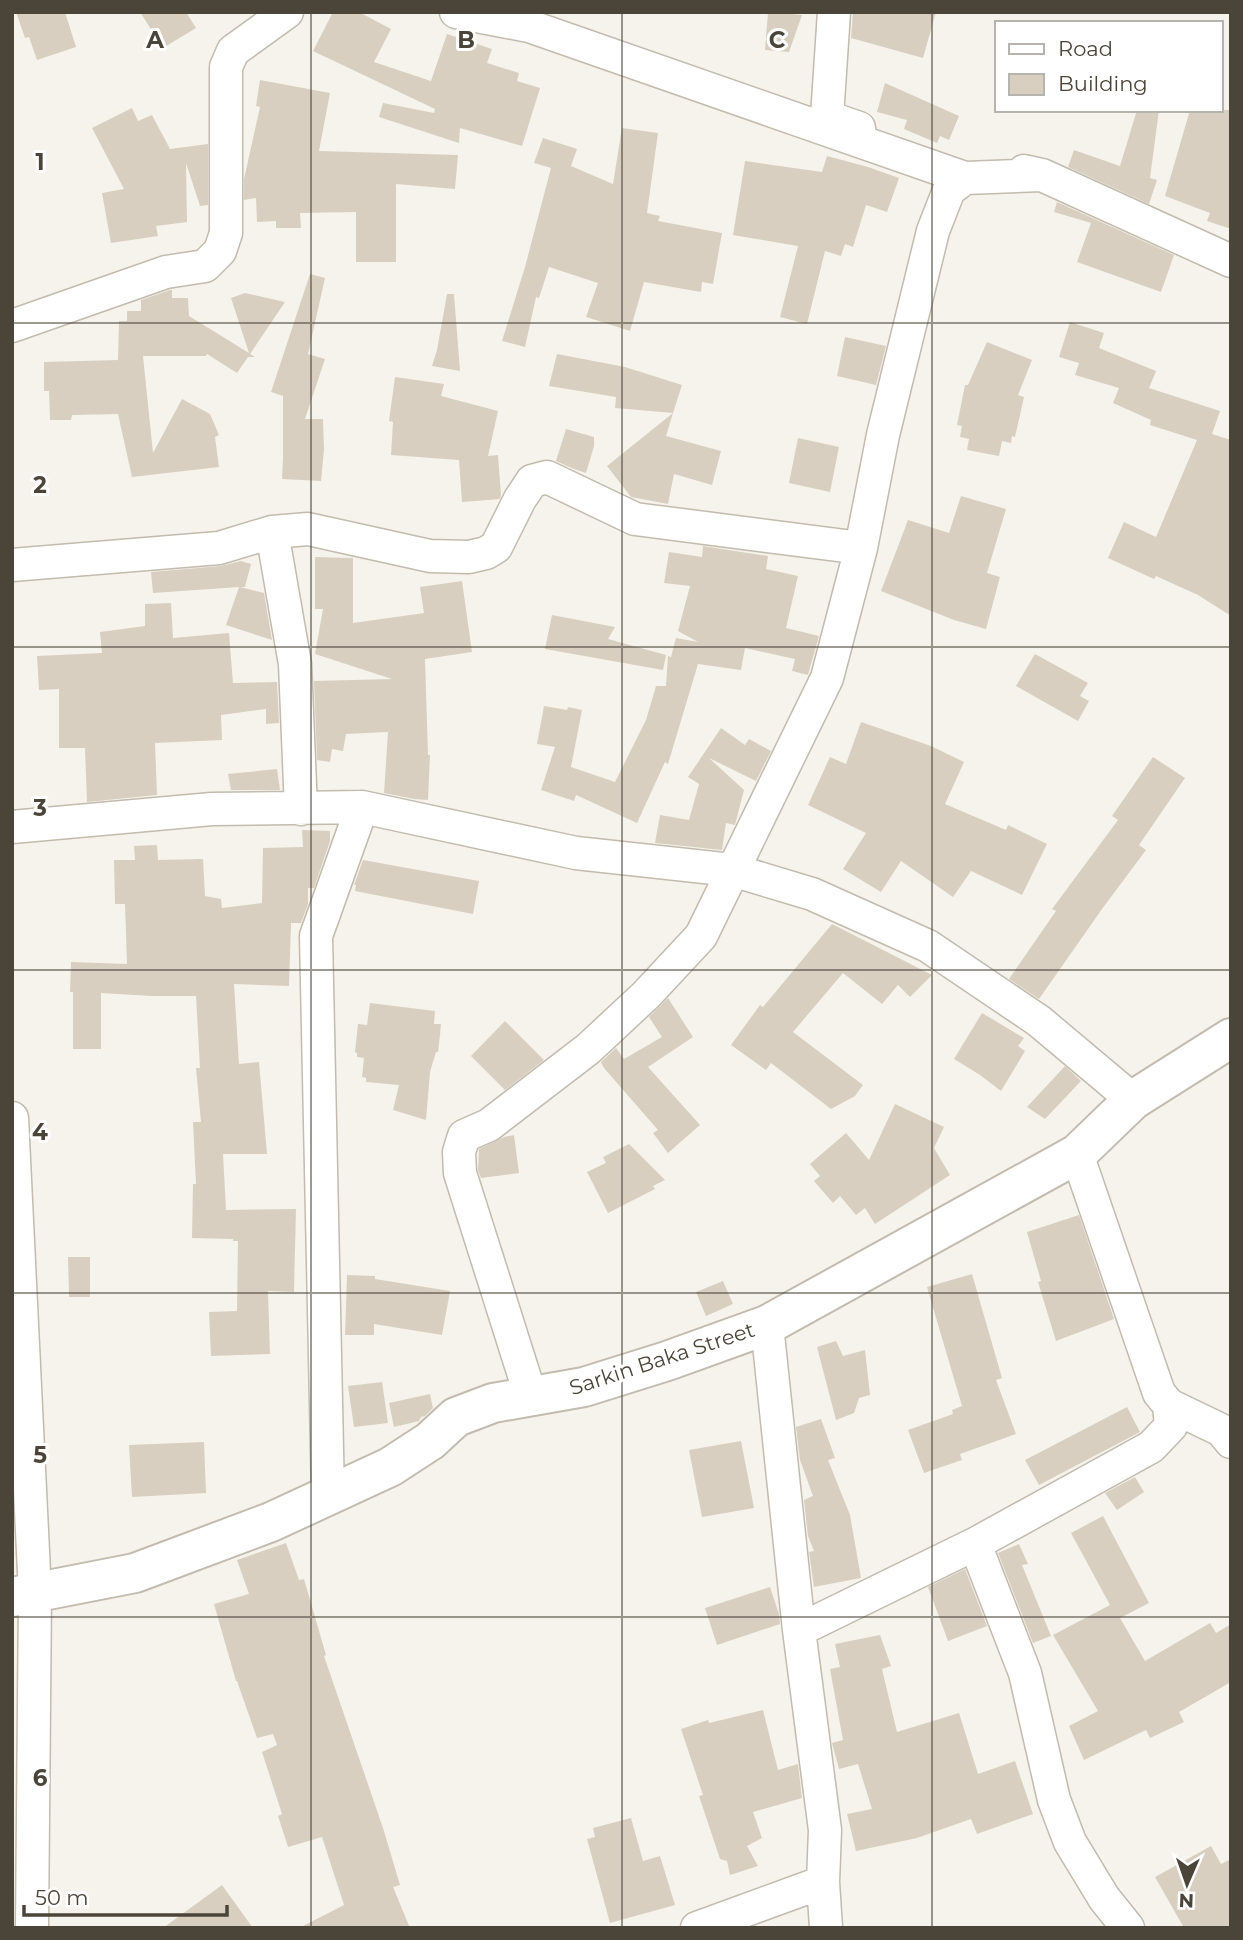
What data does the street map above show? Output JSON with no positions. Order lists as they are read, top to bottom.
{
  "streets": {
    "street": ["Sarkin Baka Street"]
  },
  "legend": ["Road", "Building"],
  "scale_bar": "50 m",
  "north": "bottom",
  "grid": {
    "columns": ["A", "B", "C"],
    "rows": [
      "1",
      "2",
      "3",
      "4",
      "5",
      "6"
    ]
  }
}
